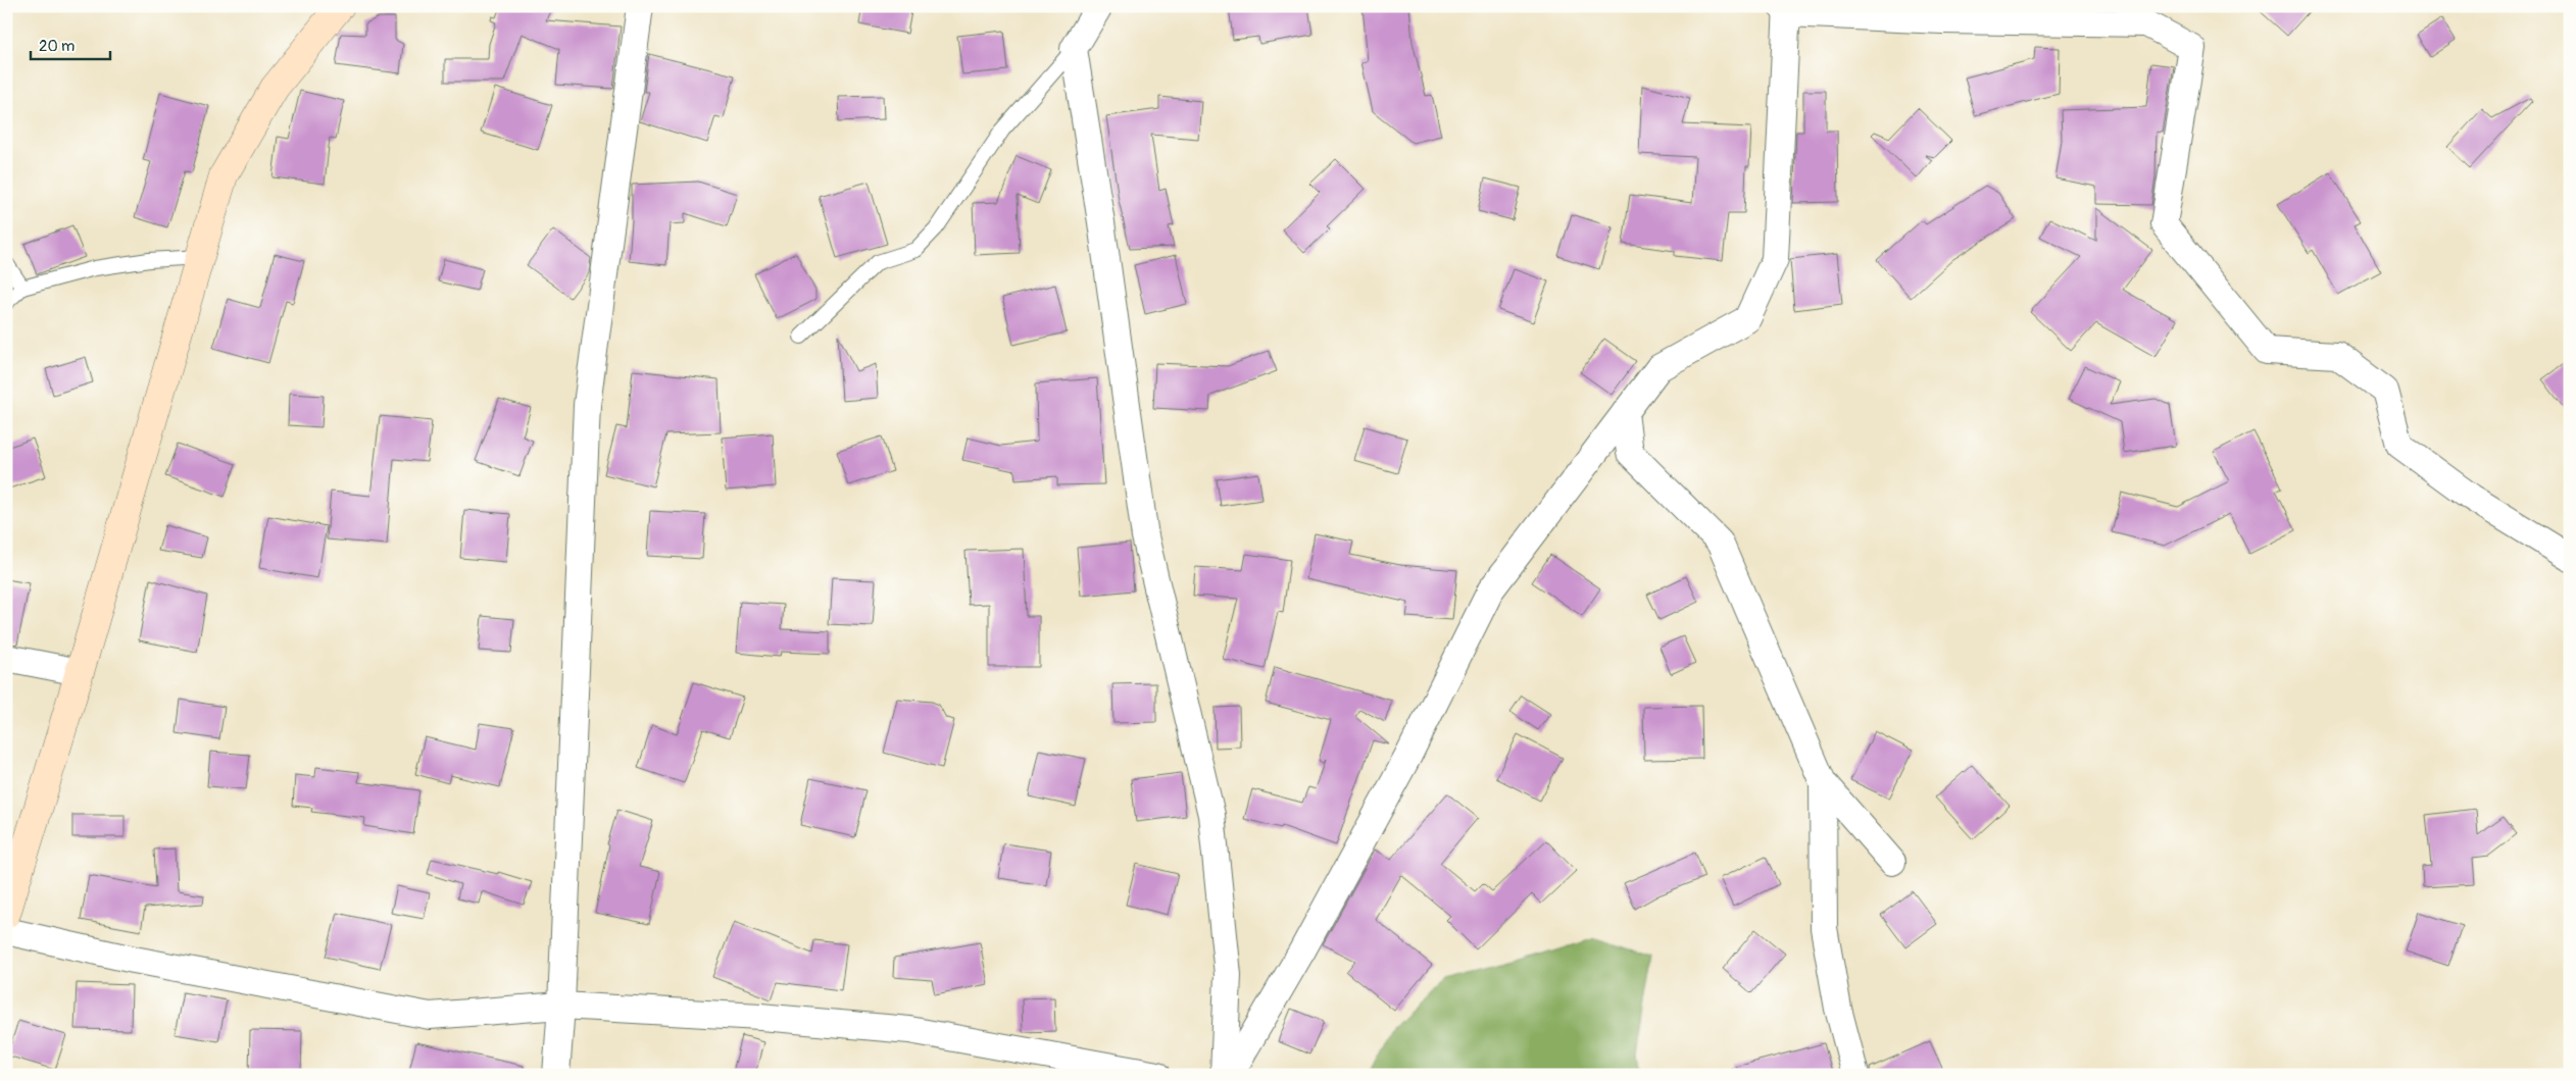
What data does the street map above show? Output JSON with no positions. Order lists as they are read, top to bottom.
{
  "scale_bar": "20 m"
}
